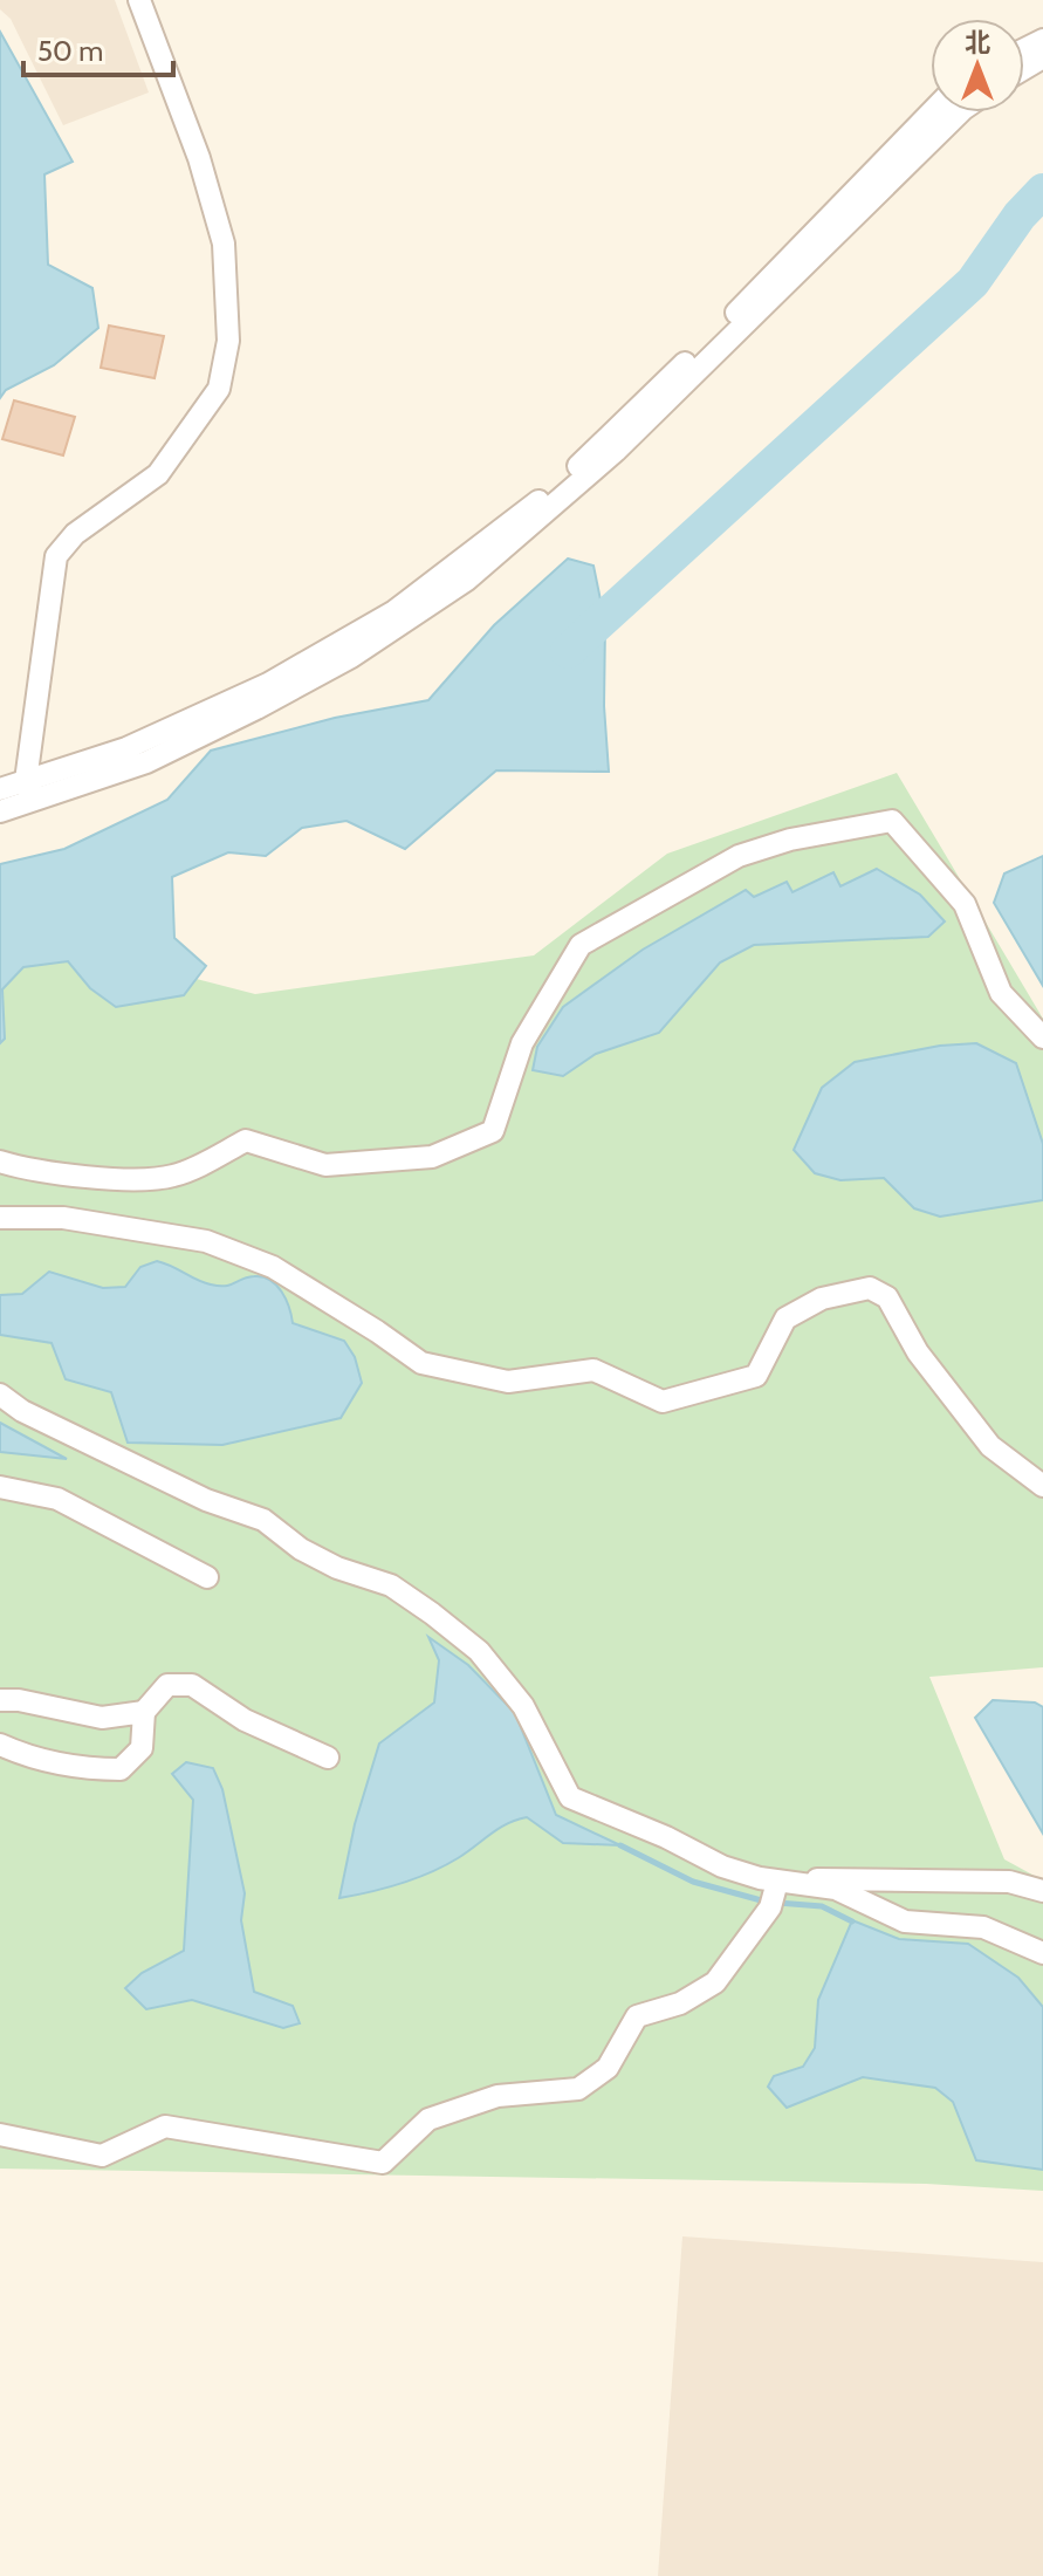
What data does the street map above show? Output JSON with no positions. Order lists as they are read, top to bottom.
{
  "scale_bar": "50 m",
  "north": "top"
}
